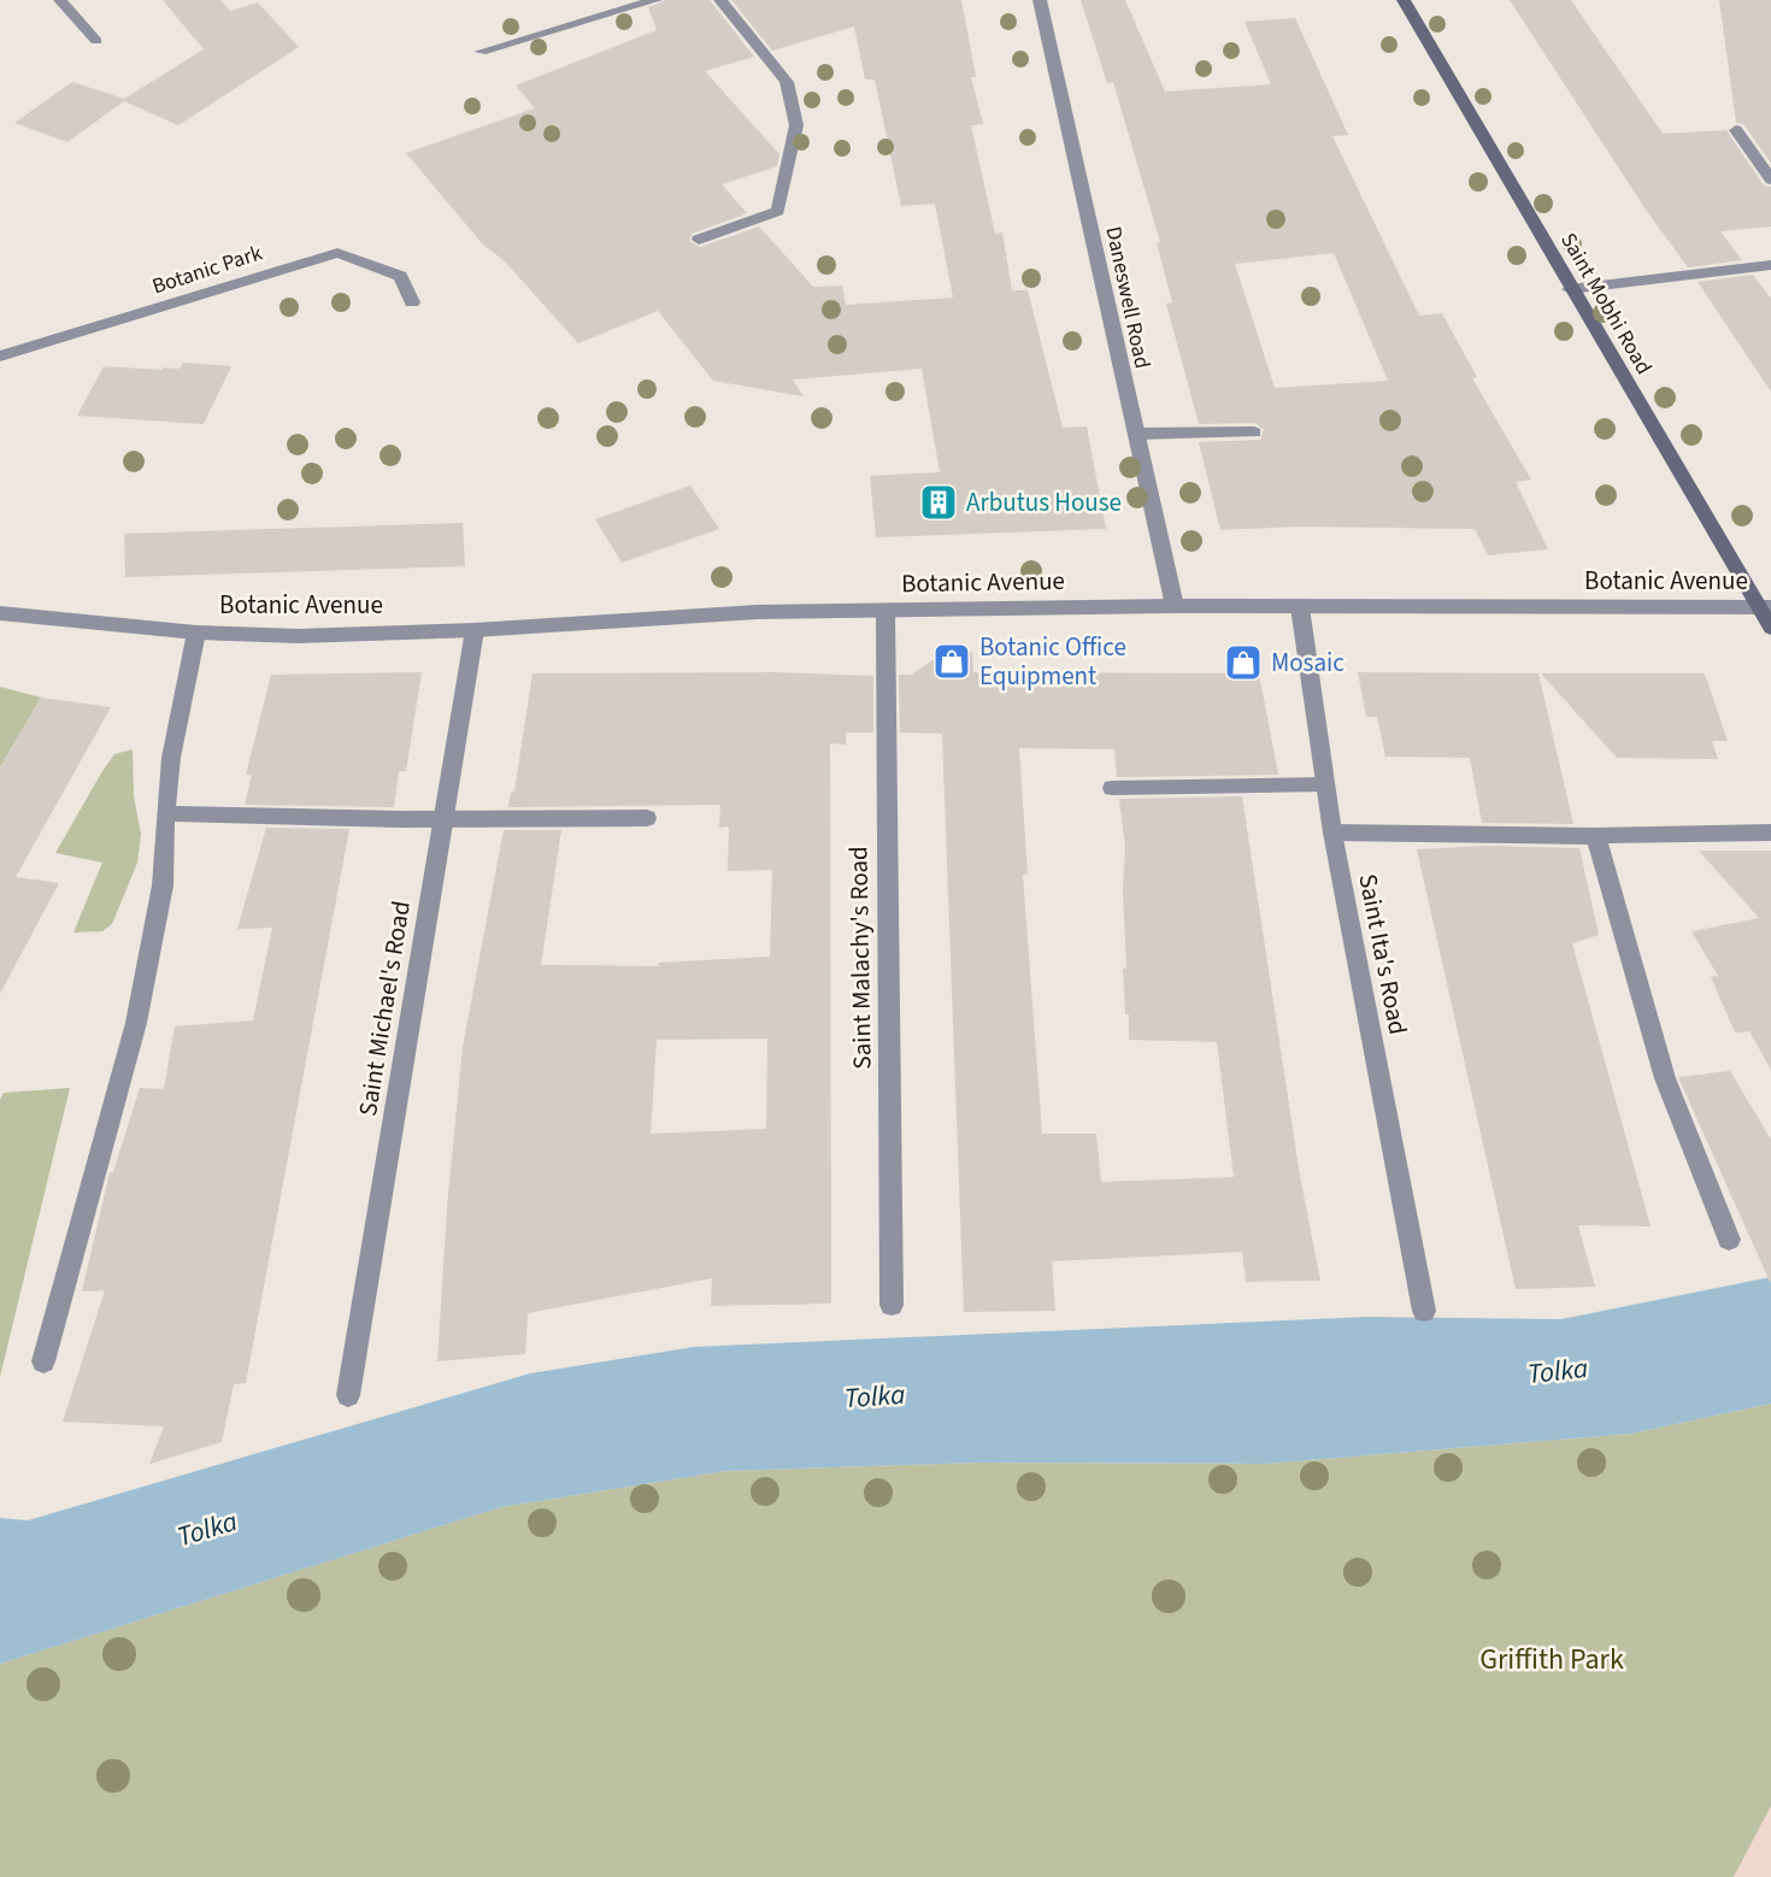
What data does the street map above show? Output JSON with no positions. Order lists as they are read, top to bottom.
{
  "streets": {
    "main road": ["Saint Mobhi Road"],
    "street": [
      "Botanic Park",
      "Daneswell Road",
      "Botanic Avenue",
      "Saint Ita's Road",
      "Saint Malachy's Road",
      "Saint Michael's Road"
    ]
  },
  "crossings": [
    ["Daneswell Road", "Botanic Avenue"],
    ["Saint Mobhi Road", "Botanic Avenue"],
    ["Botanic Avenue", "Saint Ita's Road"],
    ["Botanic Avenue", "Saint Malachy's Road"],
    ["Botanic Avenue", "Saint Michael's Road"]
  ],
  "water": ["Tolka"],
  "parks": ["Griffith Park"],
  "places": {
    "building": ["Arbutus House"],
    "shop": ["Botanic Office Equipment", "Mosaic"]
  }
}
